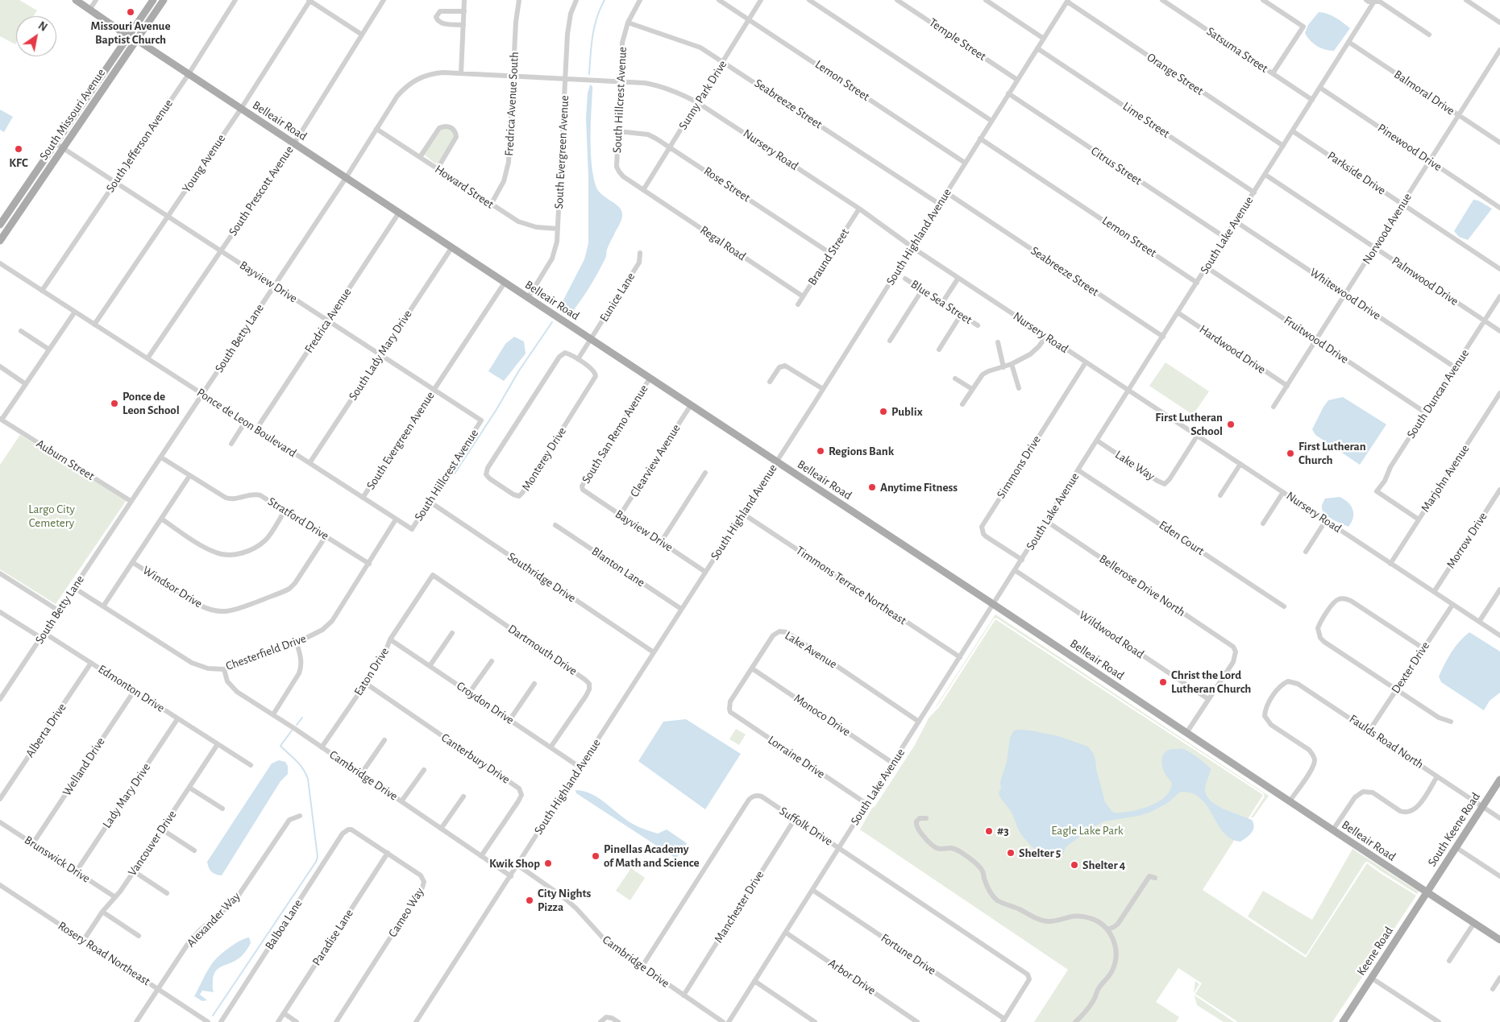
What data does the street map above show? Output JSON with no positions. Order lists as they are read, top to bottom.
{
  "streets": {
    "main road": [
      "South Missouri Avenue",
      "Belleair Road",
      "South Keene Road",
      "Keene Road"
    ],
    "street": [
      "Temple Street",
      "Satsuma Street",
      "Orange Street",
      "Lemon Street",
      "Balmoral Drive",
      "Sunny Park Drive",
      "South Hillcrest Avenue",
      "Fredrica Avenue South",
      "Seabreeze Street",
      "Lime Street",
      "South Jefferson Avenue",
      "Pinewood Drive",
      "Nursery Road",
      "South Evergreen Avenue",
      "Young Avenue",
      "Citrus Street",
      "Parkside Drive",
      "Rose Street",
      "Howard Street",
      "South Prescott Avenue",
      "Norwood Avenue",
      "South Lake Avenue",
      "South Highland Avenue",
      "Regal Road",
      "Braund Street",
      "Palmwood Drive",
      "Bayview Drive",
      "Whitewood Drive",
      "Eunice Lane",
      "Blue Sea Street",
      "Fredrica Avenue",
      "South Betty Lane",
      "Fruitwood Drive",
      "Hardwood Drive",
      "South Lady Mary Drive",
      "South Duncan Avenue",
      "Ponce de Leon Boulevard",
      "South San Remo Avenue",
      "Monterey Drive",
      "Auburn Street",
      "Clearview Avenue",
      "Lake Way",
      "Simmons Drive",
      "Marjohn Avenue",
      "Stratford Drive",
      "Eden Court",
      "Morrow Drive",
      "Blanton Lane",
      "Southridge Drive",
      "Timmons Terrace Northeast",
      "Bellerose Drive North",
      "Windsor Drive",
      "Wildwood Road",
      "Dartmouth Drive",
      "Lake Avenue",
      "Chesterfield Drive",
      "Dexter Drive",
      "Eaton Drive",
      "Edmonton Drive",
      "Croydon Drive",
      "Monoco Drive",
      "Alberta Drive",
      "Faulds Road North",
      "Lorraine Drive",
      "Canterbury Drive",
      "Welland Drive",
      "Cambridge Drive",
      "Lady Mary Drive",
      "Suffolk Drive",
      "Vancouver Drive",
      "Brunswick Drive",
      "Manchester Drive",
      "Cameo Way",
      "Alexander Way",
      "Balboa Lane",
      "Paradise Lane",
      "Rosery Road Northeast",
      "Fortune Drive",
      "Arbor Drive"
    ]
  },
  "crossings": [
    ["Temple Street", "South Highland Avenue"],
    ["Satsuma Street", "South Lake Avenue"],
    ["Orange Street", "South Lake Avenue"],
    ["Orange Street", "South Highland Avenue"],
    ["Lemon Street", "Sunny Park Drive"],
    ["Lemon Street", "South Lake Avenue"],
    ["Lemon Street", "South Highland Avenue"],
    ["Balmoral Drive", "Norwood Avenue"],
    ["Balmoral Drive", "South Lake Avenue"],
    ["Sunny Park Drive", "South Hillcrest Avenue"],
    ["Sunny Park Drive", "Seabreeze Street"],
    ["Sunny Park Drive", "Nursery Road"],
    ["Sunny Park Drive", "Rose Street"],
    ["Sunny Park Drive", "Regal Road"],
    ["South Hillcrest Avenue", "Seabreeze Street"],
    ["South Hillcrest Avenue", "Nursery Road"],
    ["South Hillcrest Avenue", "Rose Street"],
    ["South Hillcrest Avenue", "Regal Road"],
    ["South Hillcrest Avenue", "Bayview Drive"],
    ["South Hillcrest Avenue", "Ponce de Leon Boulevard"],
    ["South Hillcrest Avenue", "Southridge Drive"],
    ["Fredrica Avenue South", "Nursery Road"],
    ["Fredrica Avenue South", "Howard Street"],
    ["Fredrica Avenue South", "South Betty Lane"],
    ["Seabreeze Street", "South Lake Avenue"],
    ["Seabreeze Street", "South Highland Avenue"],
    ["South Missouri Avenue", "Belleair Road"],
    ["South Missouri Avenue", "Bayview Drive"],
    ["Lime Street", "South Lake Avenue"],
    ["Lime Street", "South Highland Avenue"],
    ["Belleair Road", "South Jefferson Avenue"],
    ["Belleair Road", "South Evergreen Avenue"],
    ["Belleair Road", "Young Avenue"],
    ["Belleair Road", "South Prescott Avenue"],
    ["Belleair Road", "South Lake Avenue"],
    ["Belleair Road", "South Highland Avenue"],
    ["Belleair Road", "Eunice Lane"],
    ["Belleair Road", "Fredrica Avenue"],
    ["Belleair Road", "South Betty Lane"],
    ["Belleair Road", "South Lady Mary Drive"],
    ["Belleair Road", "South San Remo Avenue"],
    ["Belleair Road", "Clearview Avenue"],
    ["Belleair Road", "Faulds Road North"],
    ["Belleair Road", "South Keene Road"],
    ["Belleair Road", "Keene Road"],
    ["South Jefferson Avenue", "Bayview Drive"],
    ["South Jefferson Avenue", "Ponce de Leon Boulevard"],
    ["Pinewood Drive", "Norwood Avenue"],
    ["Pinewood Drive", "South Lake Avenue"],
    ["Nursery Road", "South Evergreen Avenue"],
    ["Nursery Road", "South Lake Avenue"],
    ["Nursery Road", "South Highland Avenue"],
    ["Nursery Road", "Braund Street"],
    ["Nursery Road", "South Betty Lane"],
    ["Nursery Road", "Lake Way"],
    ["Nursery Road", "Simmons Drive"],
    ["Nursery Road", "Marjohn Avenue"],
    ["Nursery Road", "Morrow Drive"],
    ["Nursery Road", "Dexter Drive"],
    ["South Evergreen Avenue", "Howard Street"],
    ["South Evergreen Avenue", "Bayview Drive"],
    ["South Evergreen Avenue", "Ponce de Leon Boulevard"],
    ["Young Avenue", "Bayview Drive"],
    ["Young Avenue", "Ponce de Leon Boulevard"],
    ["Citrus Street", "South Lake Avenue"],
    ["Citrus Street", "South Highland Avenue"],
    ["Parkside Drive", "Norwood Avenue"],
    ["Parkside Drive", "South Lake Avenue"],
    ["Rose Street", "Braund Street"],
    ["Howard Street", "South Betty Lane"],
    ["South Prescott Avenue", "Bayview Drive"],
    ["South Prescott Avenue", "Ponce de Leon Boulevard"],
    ["Norwood Avenue", "Palmwood Drive"],
    ["Norwood Avenue", "Whitewood Drive"],
    ["Norwood Avenue", "Fruitwood Drive"],
    ["Norwood Avenue", "Hardwood Drive"],
    ["South Lake Avenue", "Palmwood Drive"],
    ["South Lake Avenue", "Whitewood Drive"],
    ["South Lake Avenue", "Fruitwood Drive"],
    ["South Lake Avenue", "Hardwood Drive"],
    ["South Lake Avenue", "Lake Way"],
    ["South Lake Avenue", "Simmons Drive"],
    ["South Lake Avenue", "Eden Court"],
    ["South Lake Avenue", "Timmons Terrace Northeast"],
    ["South Lake Avenue", "Bellerose Drive North"],
    ["South Lake Avenue", "Wildwood Road"],
    ["South Lake Avenue", "Lake Avenue"],
    ["South Lake Avenue", "Monoco Drive"],
    ["South Lake Avenue", "Lorraine Drive"],
    ["South Lake Avenue", "Suffolk Drive"],
    ["South Lake Avenue", "Fortune Drive"],
    ["South Lake Avenue", "Arbor Drive"],
    ["South Highland Avenue", "Bayview Drive"],
    ["South Highland Avenue", "Blanton Lane"],
    ["South Highland Avenue", "Southridge Drive"],
    ["South Highland Avenue", "Timmons Terrace Northeast"],
    ["South Highland Avenue", "Croydon Drive"],
    ["South Highland Avenue", "Cambridge Drive"],
    ["Regal Road", "Braund Street"],
    ["Palmwood Drive", "South Duncan Avenue"],
    ["Bayview Drive", "Fredrica Avenue"],
    ["Bayview Drive", "South Betty Lane"],
    ["Bayview Drive", "South Lady Mary Drive"],
    ["Bayview Drive", "South San Remo Avenue"],
    ["Bayview Drive", "Clearview Avenue"],
    ["Whitewood Drive", "South Duncan Avenue"],
    ["Fredrica Avenue", "Ponce de Leon Boulevard"],
    ["South Betty Lane", "Ponce de Leon Boulevard"],
    ["South Betty Lane", "Auburn Street"],
    ["South Betty Lane", "Stratford Drive"],
    ["South Betty Lane", "Chesterfield Drive"],
    ["South Betty Lane", "Edmonton Drive"],
    ["Fruitwood Drive", "South Duncan Avenue"],
    ["South Lady Mary Drive", "Ponce de Leon Boulevard"],
    ["South Duncan Avenue", "Marjohn Avenue"],
    ["Ponce de Leon Boulevard", "Chesterfield Drive"],
    ["Stratford Drive", "Windsor Drive"],
    ["Stratford Drive", "Chesterfield Drive"],
    ["Bellerose Drive North", "Wildwood Road"],
    ["Dartmouth Drive", "Eaton Drive"],
    ["Dartmouth Drive", "Croydon Drive"],
    ["Lake Avenue", "Monoco Drive"],
    ["Lake Avenue", "Lorraine Drive"],
    ["Chesterfield Drive", "Cambridge Drive"],
    ["Dexter Drive", "Faulds Road North"],
    ["Eaton Drive", "Croydon Drive"],
    ["Eaton Drive", "Canterbury Drive"],
    ["Eaton Drive", "Cambridge Drive"],
    ["Edmonton Drive", "Alberta Drive"],
    ["Edmonton Drive", "Welland Drive"],
    ["Edmonton Drive", "Lady Mary Drive"],
    ["Edmonton Drive", "Vancouver Drive"],
    ["Faulds Road North", "South Keene Road"],
    ["Canterbury Drive", "Cambridge Drive"],
    ["Welland Drive", "Brunswick Drive"],
    ["Cambridge Drive", "Suffolk Drive"],
    ["Cambridge Drive", "Manchester Drive"],
    ["Lady Mary Drive", "Brunswick Drive"],
    ["Suffolk Drive", "Manchester Drive"],
    ["Suffolk Drive", "Fortune Drive"],
    ["South Keene Road", "Keene Road"],
    ["Vancouver Drive", "Brunswick Drive"],
    ["Vancouver Drive", "Rosery Road Northeast"],
    ["Cameo Way", "Balboa Lane"],
    ["Cameo Way", "Paradise Lane"],
    ["Alexander Way", "Rosery Road Northeast"]
  ],
  "parks": ["Largo City Cemetery", "Eagle Lake Park"],
  "places": [
    "Missouri Avenue Baptist Church",
    "KFC",
    "Ponce de Leon School",
    "Publix",
    "First Lutheran School",
    "Regions Bank",
    "First Lutheran Church",
    "Anytime Fitness",
    "Christ the Lord Lutheran Church",
    "#3",
    "Shelter 5",
    "Pinellas Academy of Math and Science",
    "Kwik Shop",
    "Shelter 4",
    "City Nights Pizza"
  ],
  "north": "top right"
}
